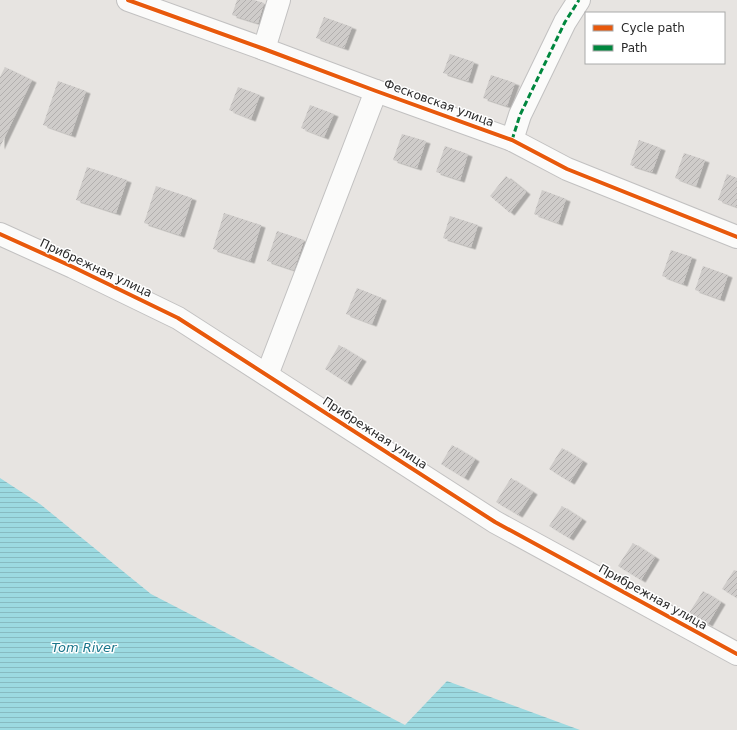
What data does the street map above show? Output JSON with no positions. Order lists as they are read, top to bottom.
{
  "streets": {
    "street": ["Фесковская улица", "Прибрежная улица"]
  },
  "water": ["Tom River"],
  "legend": ["Cycle path", "Path"]
}
